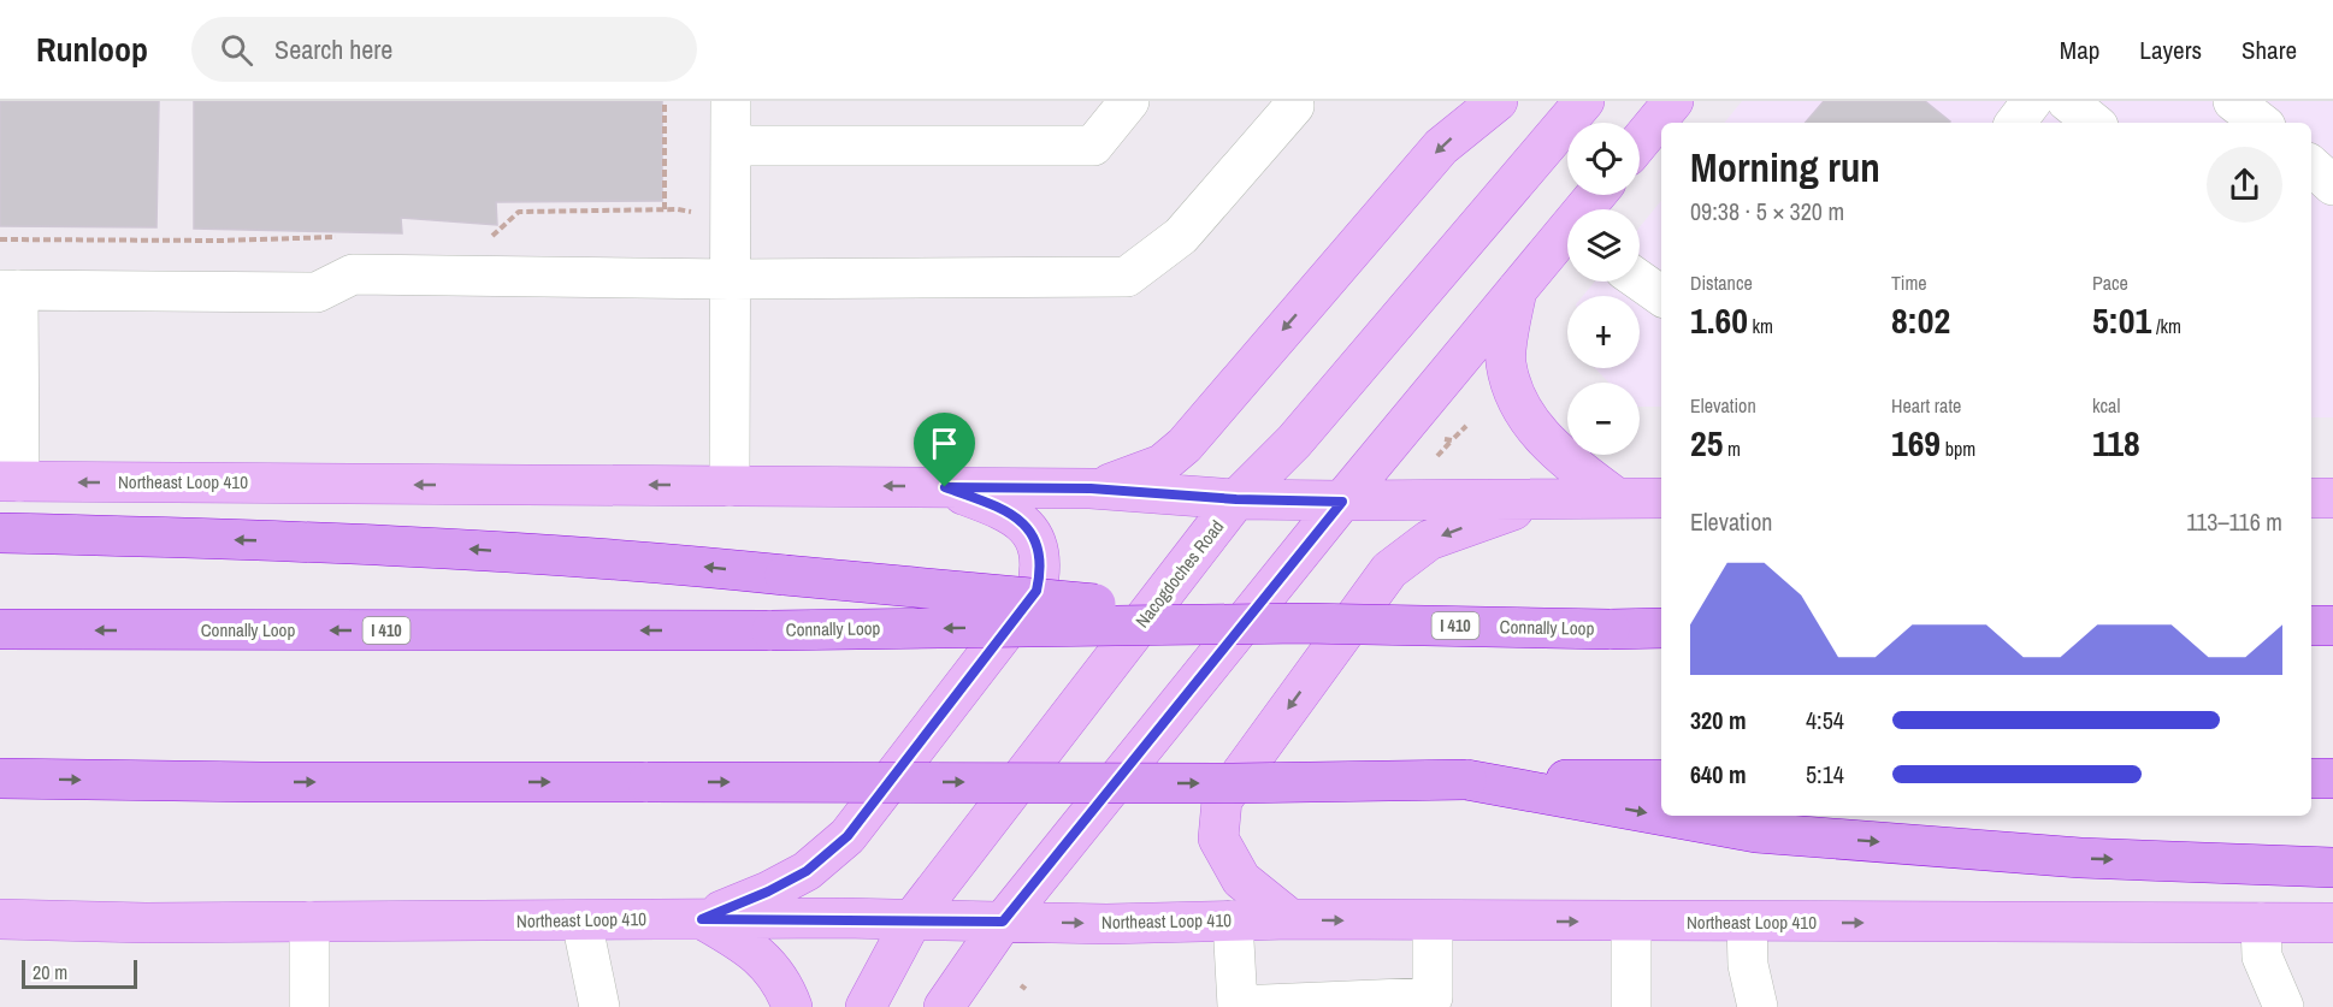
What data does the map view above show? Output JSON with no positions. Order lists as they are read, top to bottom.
{
  "streets": {
    "highway": ["I 410", "Connally Loop"],
    "main road": ["Northeast Loop 410", "Nacogdoches Road"]
  },
  "crossings": [
    ["Northeast Loop 410", "Nacogdoches Road"]
  ],
  "scale_bar": "20 m",
  "page": {
    "header": "Runloop",
    "search": "Search here",
    "nav": ["Map", "Layers", "Share"],
    "map_buttons": ["+", "−"],
    "heading": ["Morning run", "09:38 · 5 × 320 m"],
    "stats": [
      ["Distance", "1.60 km"],
      ["Time", "8:02"],
      ["Pace", "5:01 /km"],
      ["Elevation", "25 m"],
      ["Heart rate", "169 bpm"],
      ["kcal", "118"]
    ],
    "chart": ["Elevation", "113–116 m"],
    "list": [
      {
        "name": "320 m",
        "note": "4:54"
      },
      {
        "name": "640 m",
        "note": "5:14"
      }
    ],
    "scale": "20 m"
  }
}
